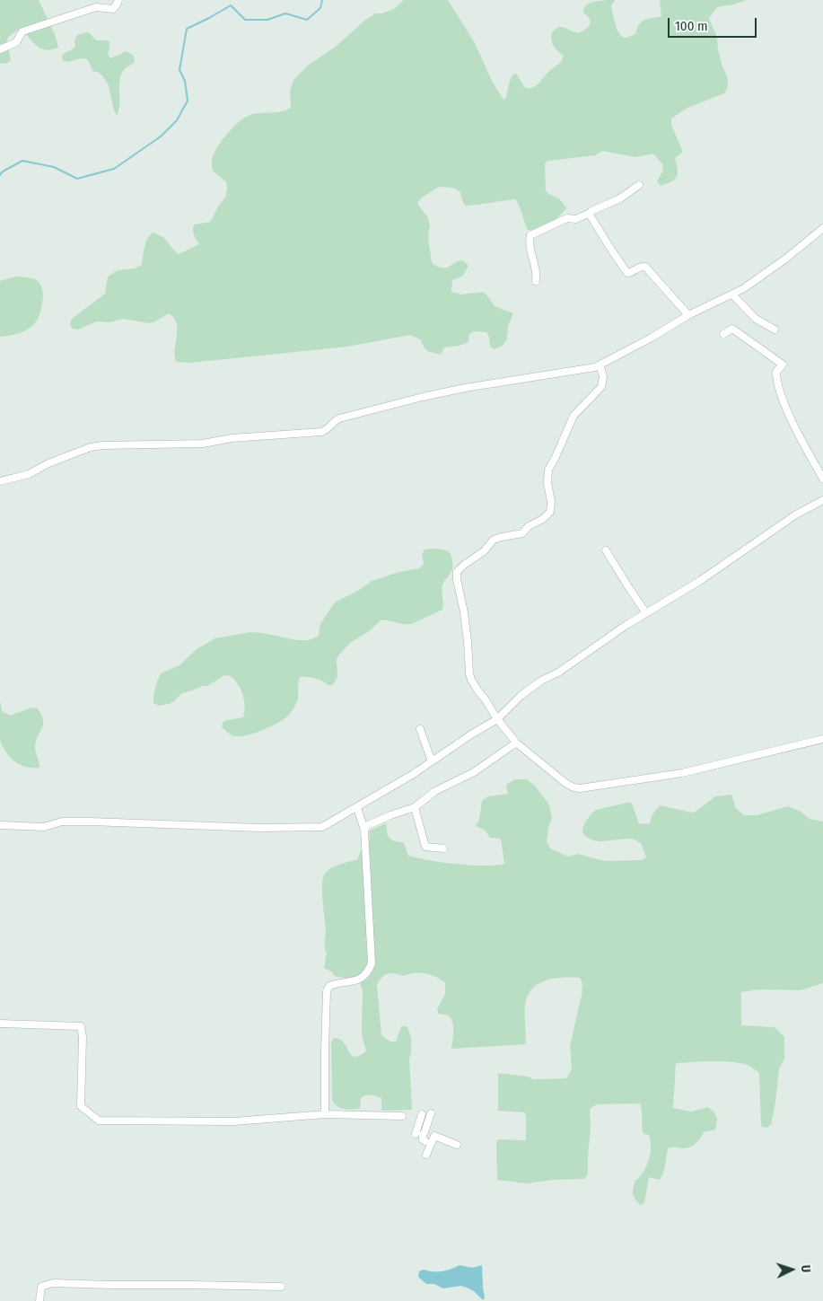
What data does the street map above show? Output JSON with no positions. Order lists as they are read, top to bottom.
{
  "scale_bar": "100 m",
  "north": "right"
}
